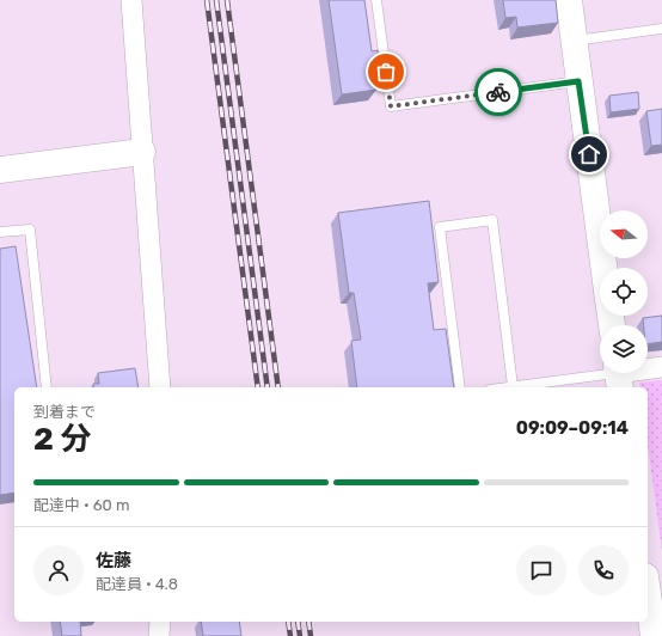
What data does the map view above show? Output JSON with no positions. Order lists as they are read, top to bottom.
{
  "north": "left",
  "page": {
    "heading": ["2 分", "到着まで", "09:09–09:14"],
    "panel": ["佐藤", "配達員 · 4.8"],
    "bar": "配達中 · 60 m"
  }
}
